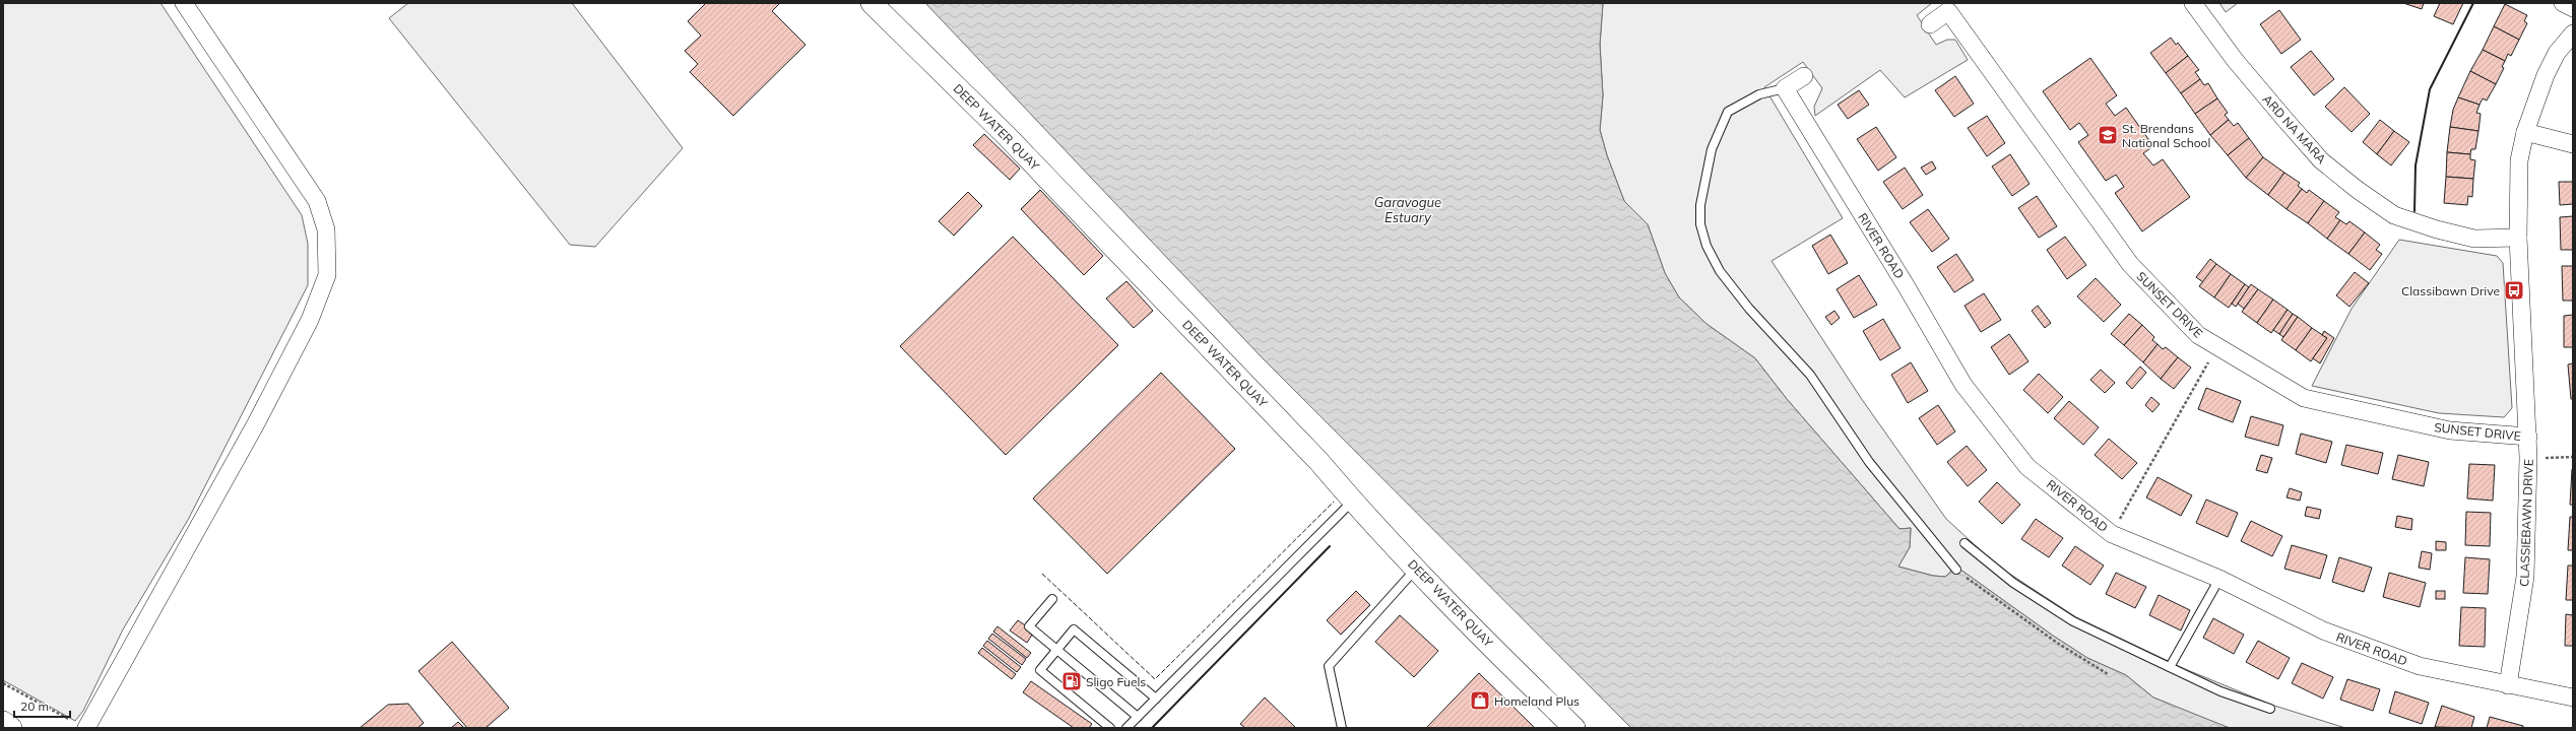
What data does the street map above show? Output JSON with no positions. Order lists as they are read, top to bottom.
{
  "streets": {
    "street": [
      "DEEP WATER QUAY",
      "ARD NA MARA",
      "RIVER ROAD",
      "SUNSET DRIVE",
      "CLASSIEBAWN DRIVE"
    ]
  },
  "crossings": [
    ["ARD NA MARA", "CLASSIEBAWN DRIVE"],
    ["RIVER ROAD", "CLASSIEBAWN DRIVE"],
    ["SUNSET DRIVE", "CLASSIEBAWN DRIVE"]
  ],
  "water": ["Garavogue Estuary"],
  "places": {
    "school or university": ["St. Brendans National School"],
    "bus stop": ["Classibawn Drive"],
    "fuel station": ["Sligo Fuels"],
    "shop": ["Homeland Plus"]
  },
  "scale_bar": "20 m"
}
